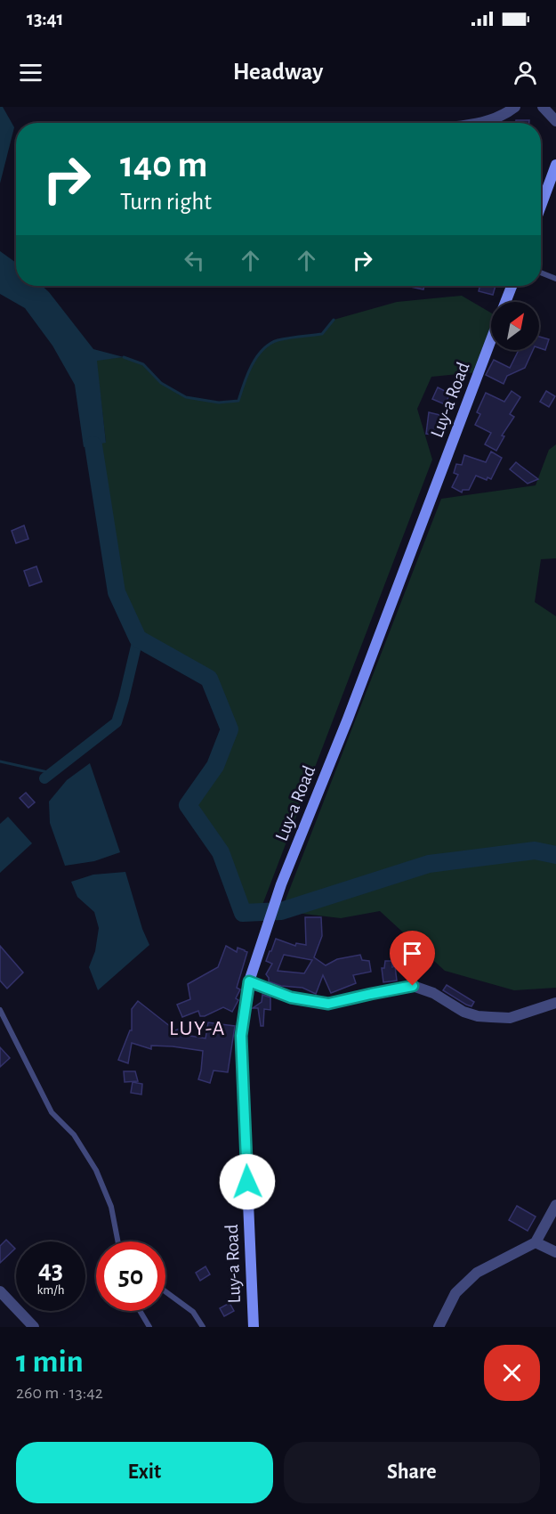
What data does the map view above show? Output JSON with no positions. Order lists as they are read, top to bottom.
{
  "streets": {
    "main road": ["Luy-a Road"]
  },
  "districts": ["LUY-A"],
  "north": "top right",
  "page": {
    "status": "13:41",
    "header": "Headway",
    "turn": ["140 m", "Turn right"],
    "speed": "43 km/h",
    "limit": "50",
    "heading": ["1 min", "260 m · 13:42"],
    "buttons": ["Exit", "Share"]
  }
}
